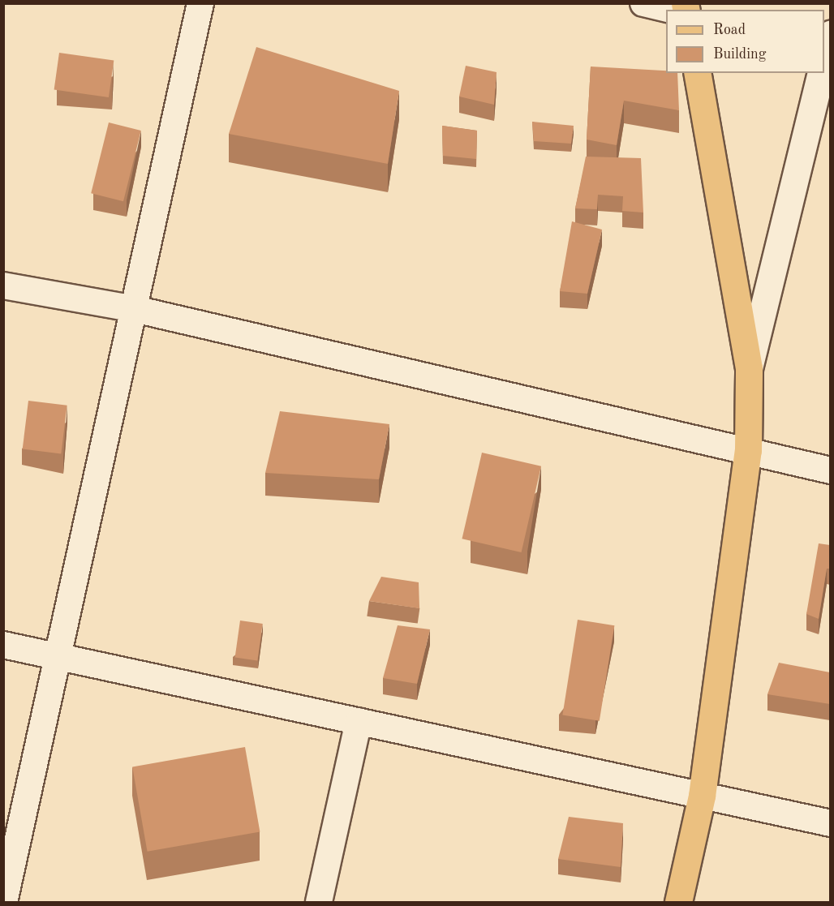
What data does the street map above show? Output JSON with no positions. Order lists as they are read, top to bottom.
{
  "legend": ["Road", "Building"]
}
